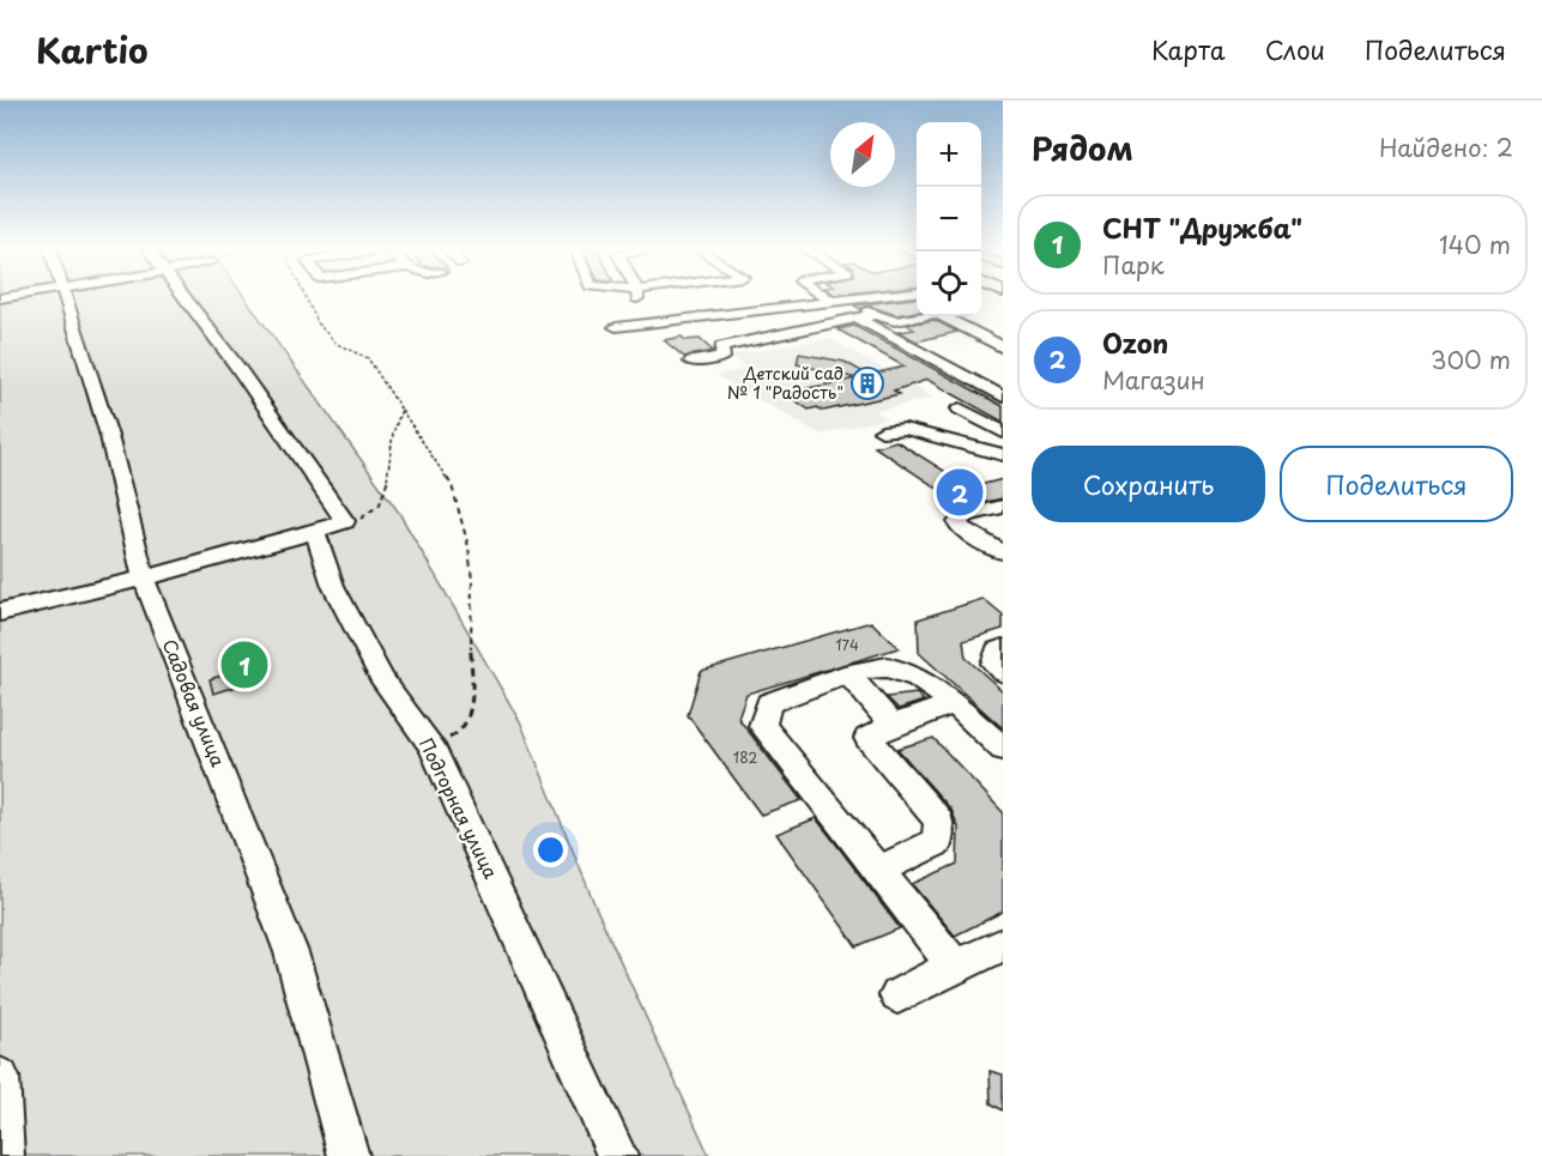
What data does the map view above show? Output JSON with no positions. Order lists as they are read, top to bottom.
{
  "streets": {
    "street": ["Садовая улица", "Подгорная улица"]
  },
  "places": {
    "building": ["Детский сад № 1 \"Радость\""]
  },
  "house_numbers": ["174", "182"],
  "north": "top right",
  "page": {
    "header": "Kartio",
    "nav": ["Карта", "Слои", "Поделиться"],
    "heading": ["Рядом", "Найдено: 2"],
    "map_buttons": ["+", "−"],
    "list": [
      {
        "mark": "1",
        "name": "СНТ \"Дружба\"",
        "note": "Парк",
        "value": "140 m"
      },
      {
        "mark": "2",
        "name": "Ozon",
        "note": "Магазин",
        "value": "300 m"
      }
    ],
    "buttons": ["Сохранить", "Поделиться"],
    "pins": ["2", "1"]
  }
}
